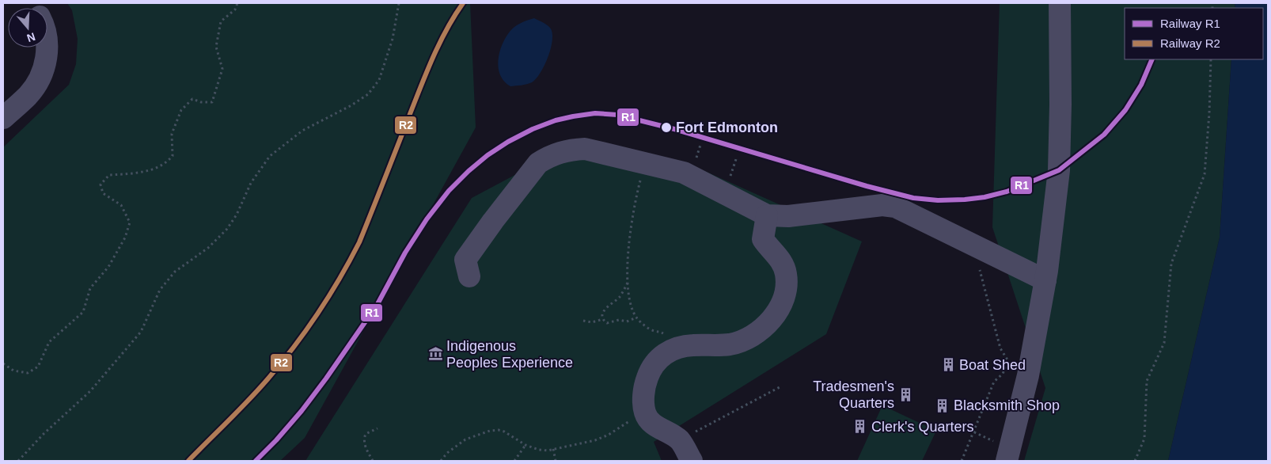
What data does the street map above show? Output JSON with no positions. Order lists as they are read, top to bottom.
{
  "places": {
    "other": ["Fort Edmonton"],
    "museum": ["Indigenous Peoples Experience"],
    "building": [
      "Boat Shed",
      "Tradesmen's Quarters",
      "Blacksmith Shop",
      "Clerk's Quarters"
    ]
  },
  "lines": ["rail line R2", "rail line R1"],
  "legend": ["Railway R1", "Railway R2"],
  "north": "bottom"
}
